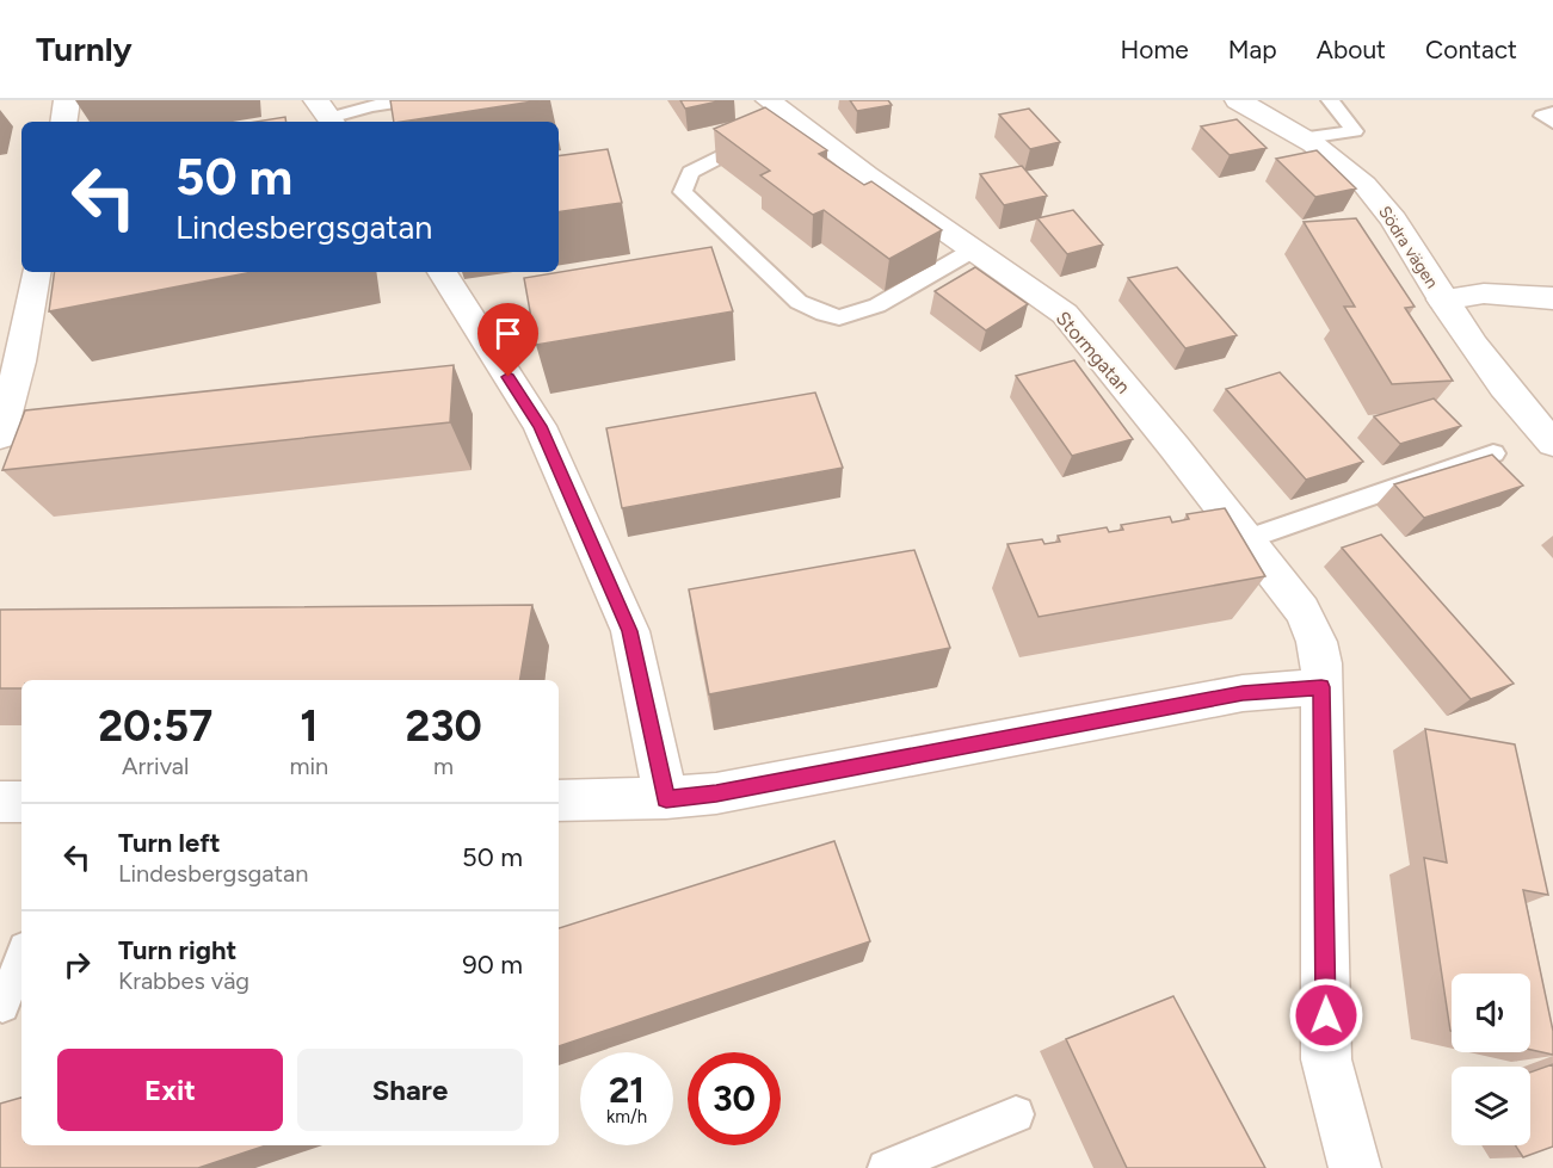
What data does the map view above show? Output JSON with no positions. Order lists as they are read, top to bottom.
{
  "streets": {
    "street": ["Södra vägen", "Stormgatan"]
  },
  "page": {
    "header": "Turnly",
    "nav": [
      "Home",
      "Map",
      "About",
      "Contact"
    ],
    "turn": ["50 m", "Lindesbergsgatan"],
    "eta": [
      "20:57",
      "Arrival",
      "1",
      "min",
      "230",
      "m"
    ],
    "list": [
      {
        "name": "Turn left",
        "note": "Lindesbergsgatan",
        "value": "50 m"
      },
      {
        "name": "Turn right",
        "note": "Krabbes väg",
        "value": "90 m"
      }
    ],
    "buttons": ["Exit", "Share"],
    "speed": "21 km/h",
    "limit": "30"
  }
}
